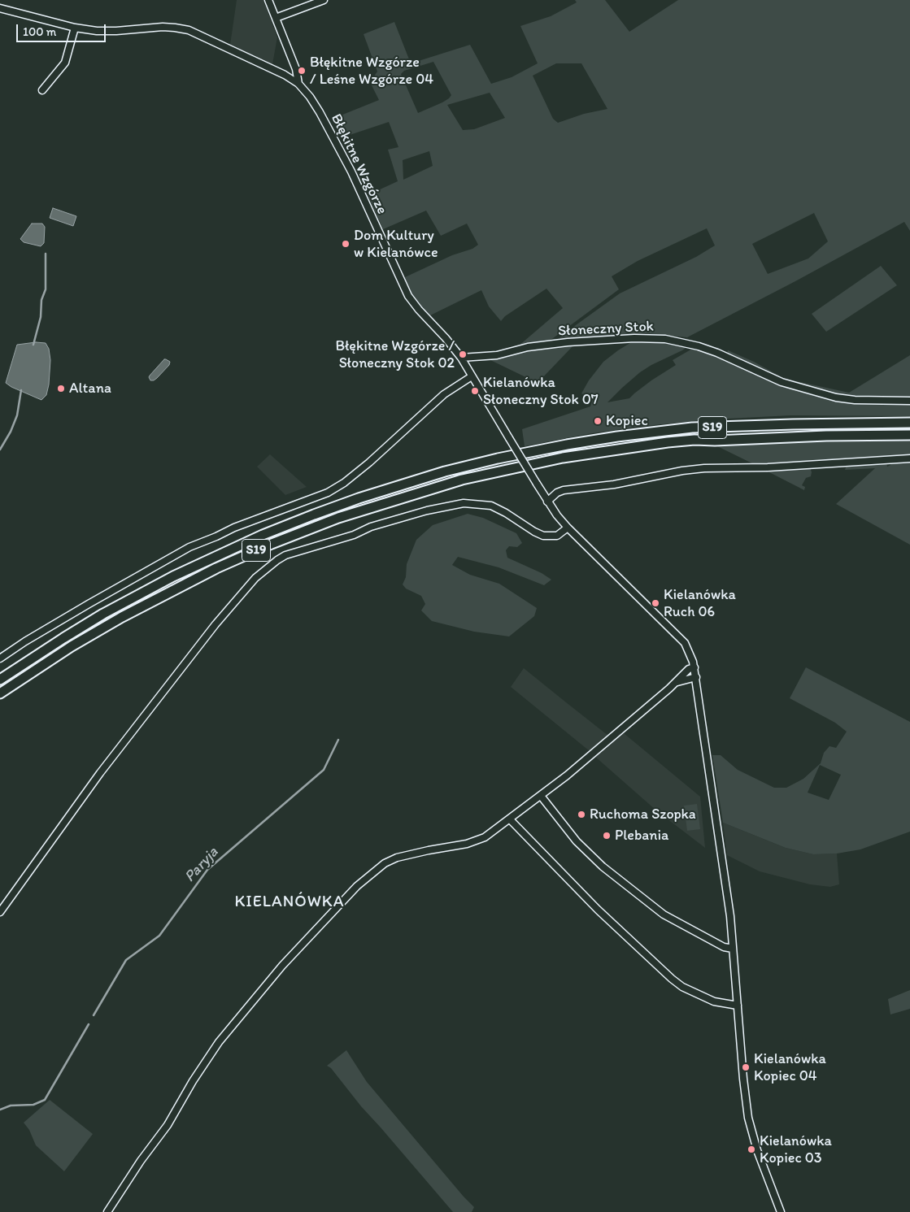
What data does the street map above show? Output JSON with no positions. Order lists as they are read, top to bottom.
{
  "streets": {
    "highway": ["S19"],
    "street": ["Błękitne Wzgórze", "Słoneczny Stok"]
  },
  "crossings": [
    ["Błękitne Wzgórze", "Słoneczny Stok"]
  ],
  "districts": ["KIELANÓWKA"],
  "water": ["Paryja"],
  "places": [
    "Błękitne Wzgórze / Leśne Wzgórze 04",
    "Dom Kultury w Kielanówce",
    "Błękitne Wzgórze / Słoneczny Stok 02",
    "Altana",
    "Kielanówka Słoneczny Stok 07",
    "Kopiec",
    "Kielanówka Ruch 06",
    "Ruchoma Szopka",
    "Plebania",
    "Kielanówka Kopiec 04",
    "Kielanówka Kopiec 03"
  ],
  "scale_bar": "100 m"
}
